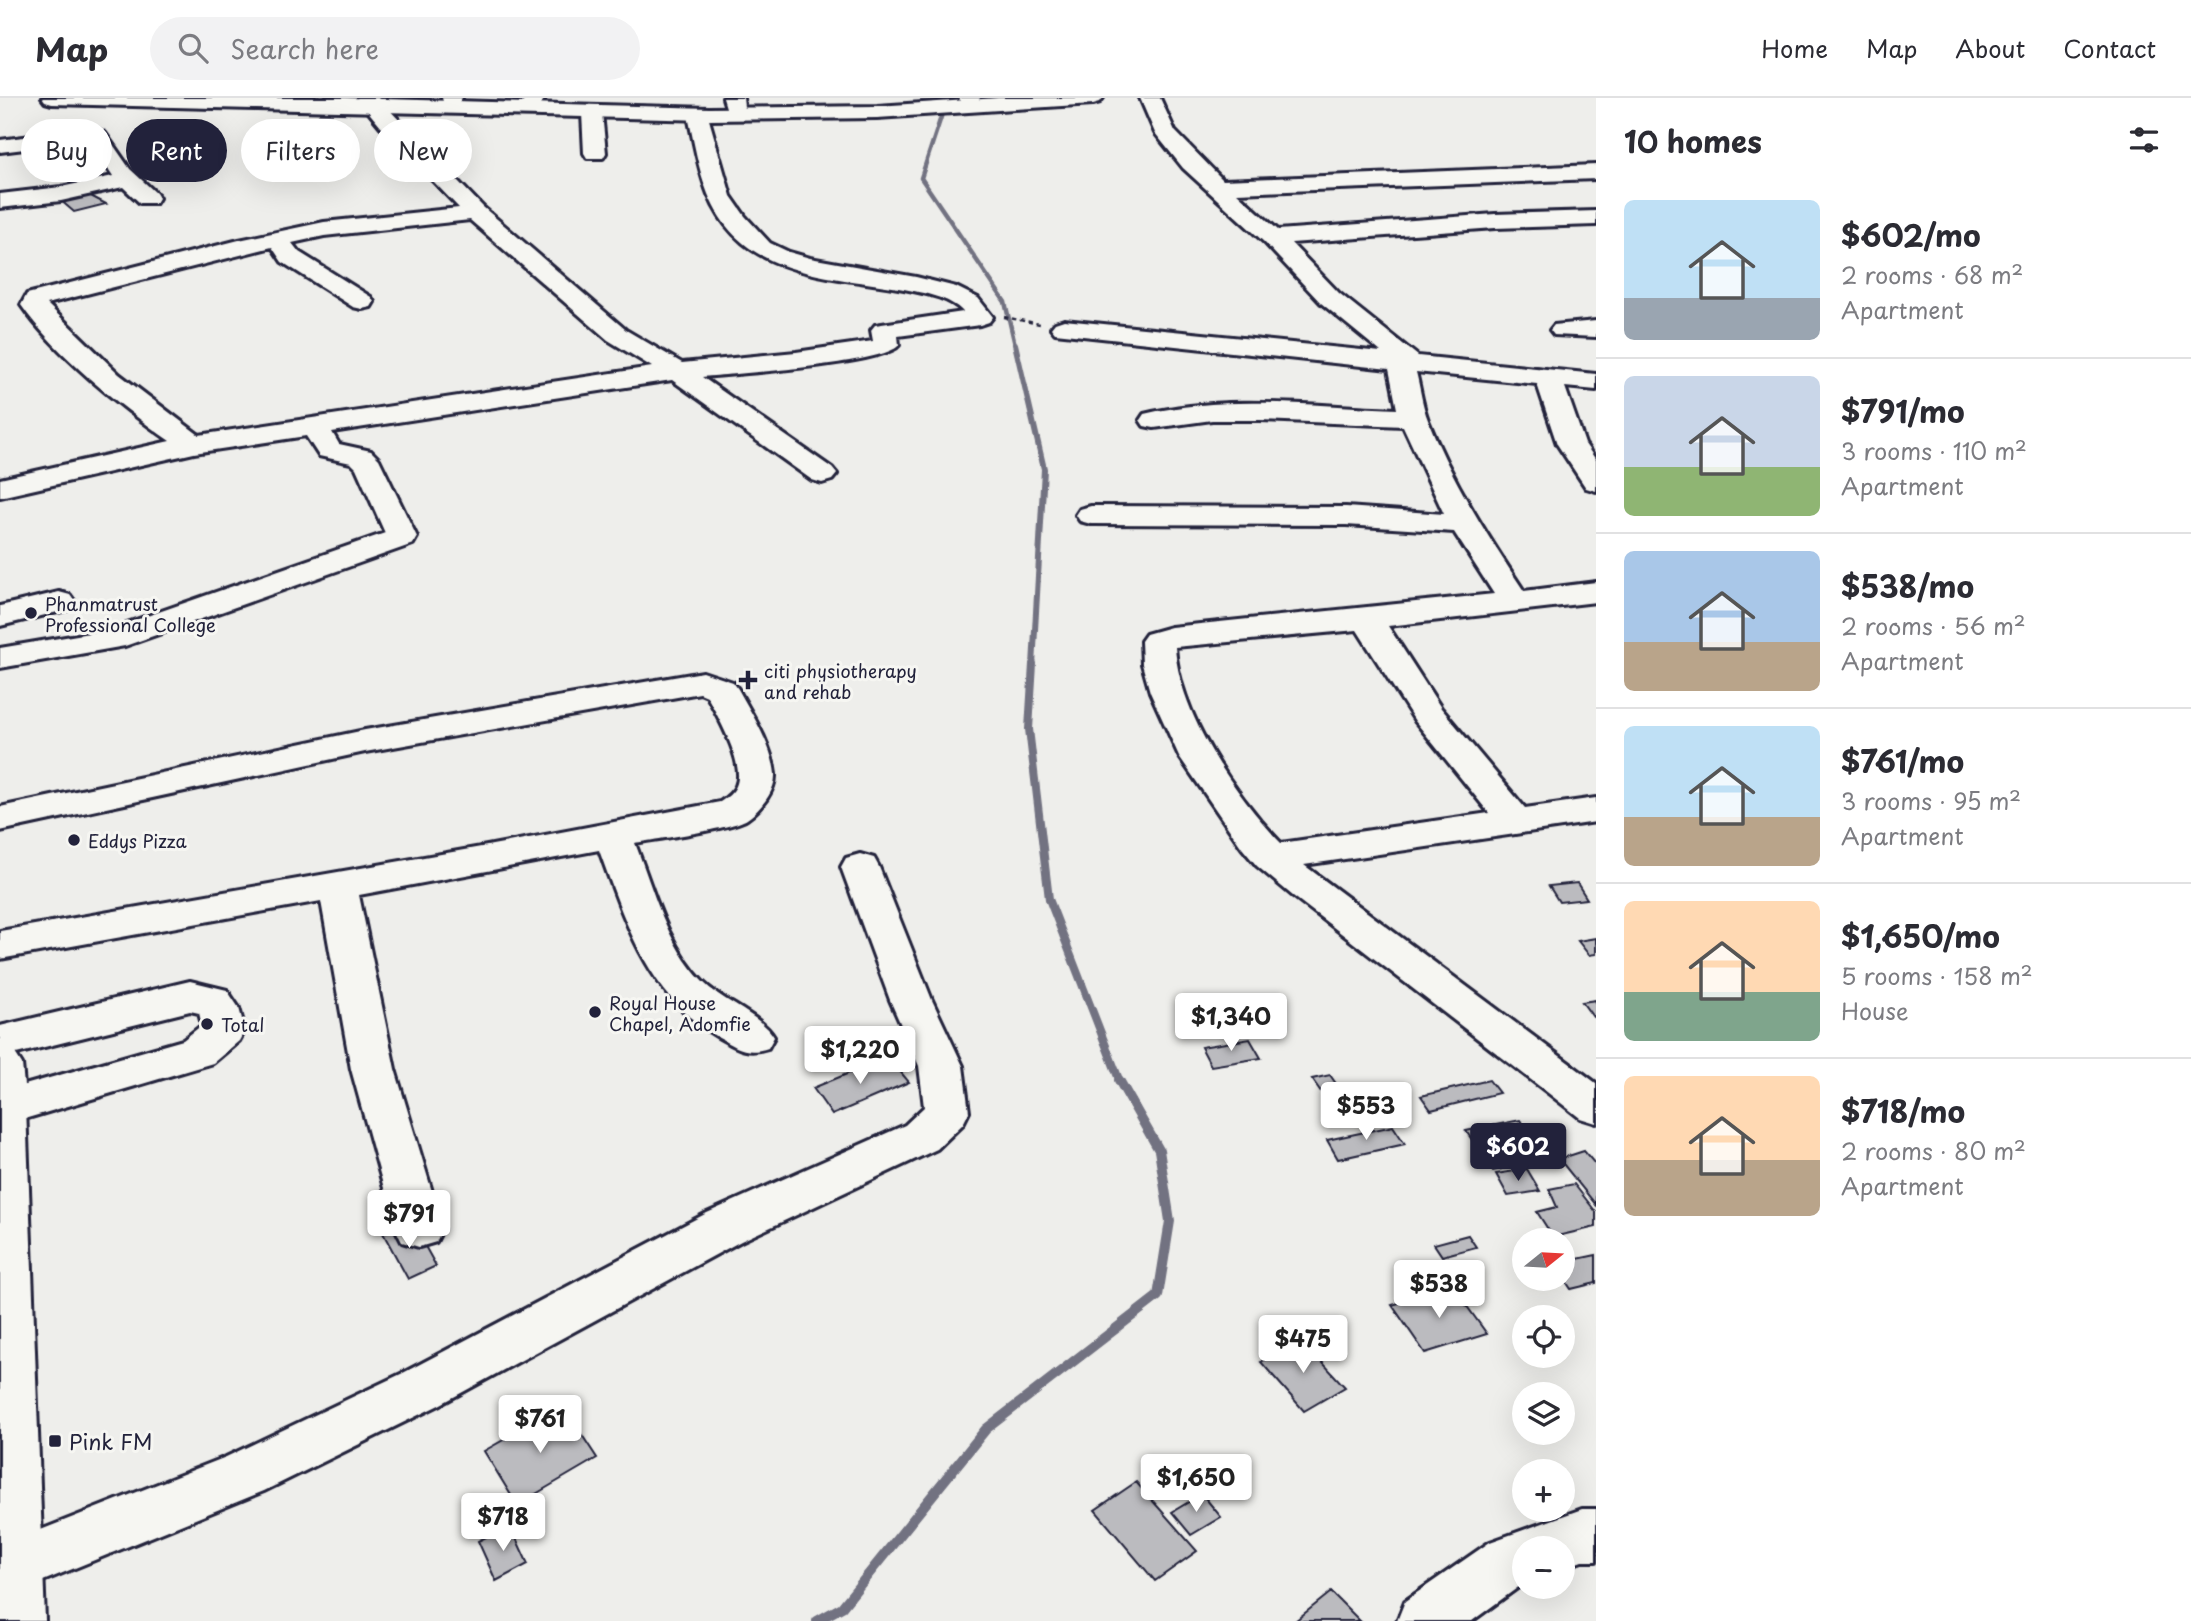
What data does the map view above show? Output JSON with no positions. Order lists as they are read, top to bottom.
{
  "places": {
    "other": [
      "Phanmatrust Professional College",
      "Eddys Pizza",
      "Royal House Chapel, Adomfie",
      "Total"
    ],
    "health": ["citi physiotherapy and rehab"],
    "transit": ["Pink FM"]
  },
  "north": "right",
  "page": {
    "header": "Map",
    "search": "Search here",
    "nav": [
      "Home",
      "Map",
      "About",
      "Contact"
    ],
    "heading": "10 homes",
    "chip": [
      "Buy",
      "Rent",
      "Filters",
      "New"
    ],
    "list": [
      {
        "name": "$602/mo",
        "note": "2 rooms · 68 m² · Apartment"
      },
      {
        "name": "$791/mo",
        "note": "3 rooms · 110 m² · Apartment"
      },
      {
        "name": "$538/mo",
        "note": "2 rooms · 56 m² · Apartment"
      },
      {
        "name": "$761/mo",
        "note": "3 rooms · 95 m² · Apartment"
      },
      {
        "name": "$1,650/mo",
        "note": "5 rooms · 158 m² · House"
      },
      {
        "name": "$718/mo",
        "note": "2 rooms · 80 m² · Apartment"
      }
    ],
    "price": [
      "$1,340",
      "$1,220",
      "$553",
      "$602",
      "$791",
      "$538",
      "$475",
      "$761",
      "$1,650",
      "$718"
    ],
    "map_buttons": ["+", "−"]
  }
}
